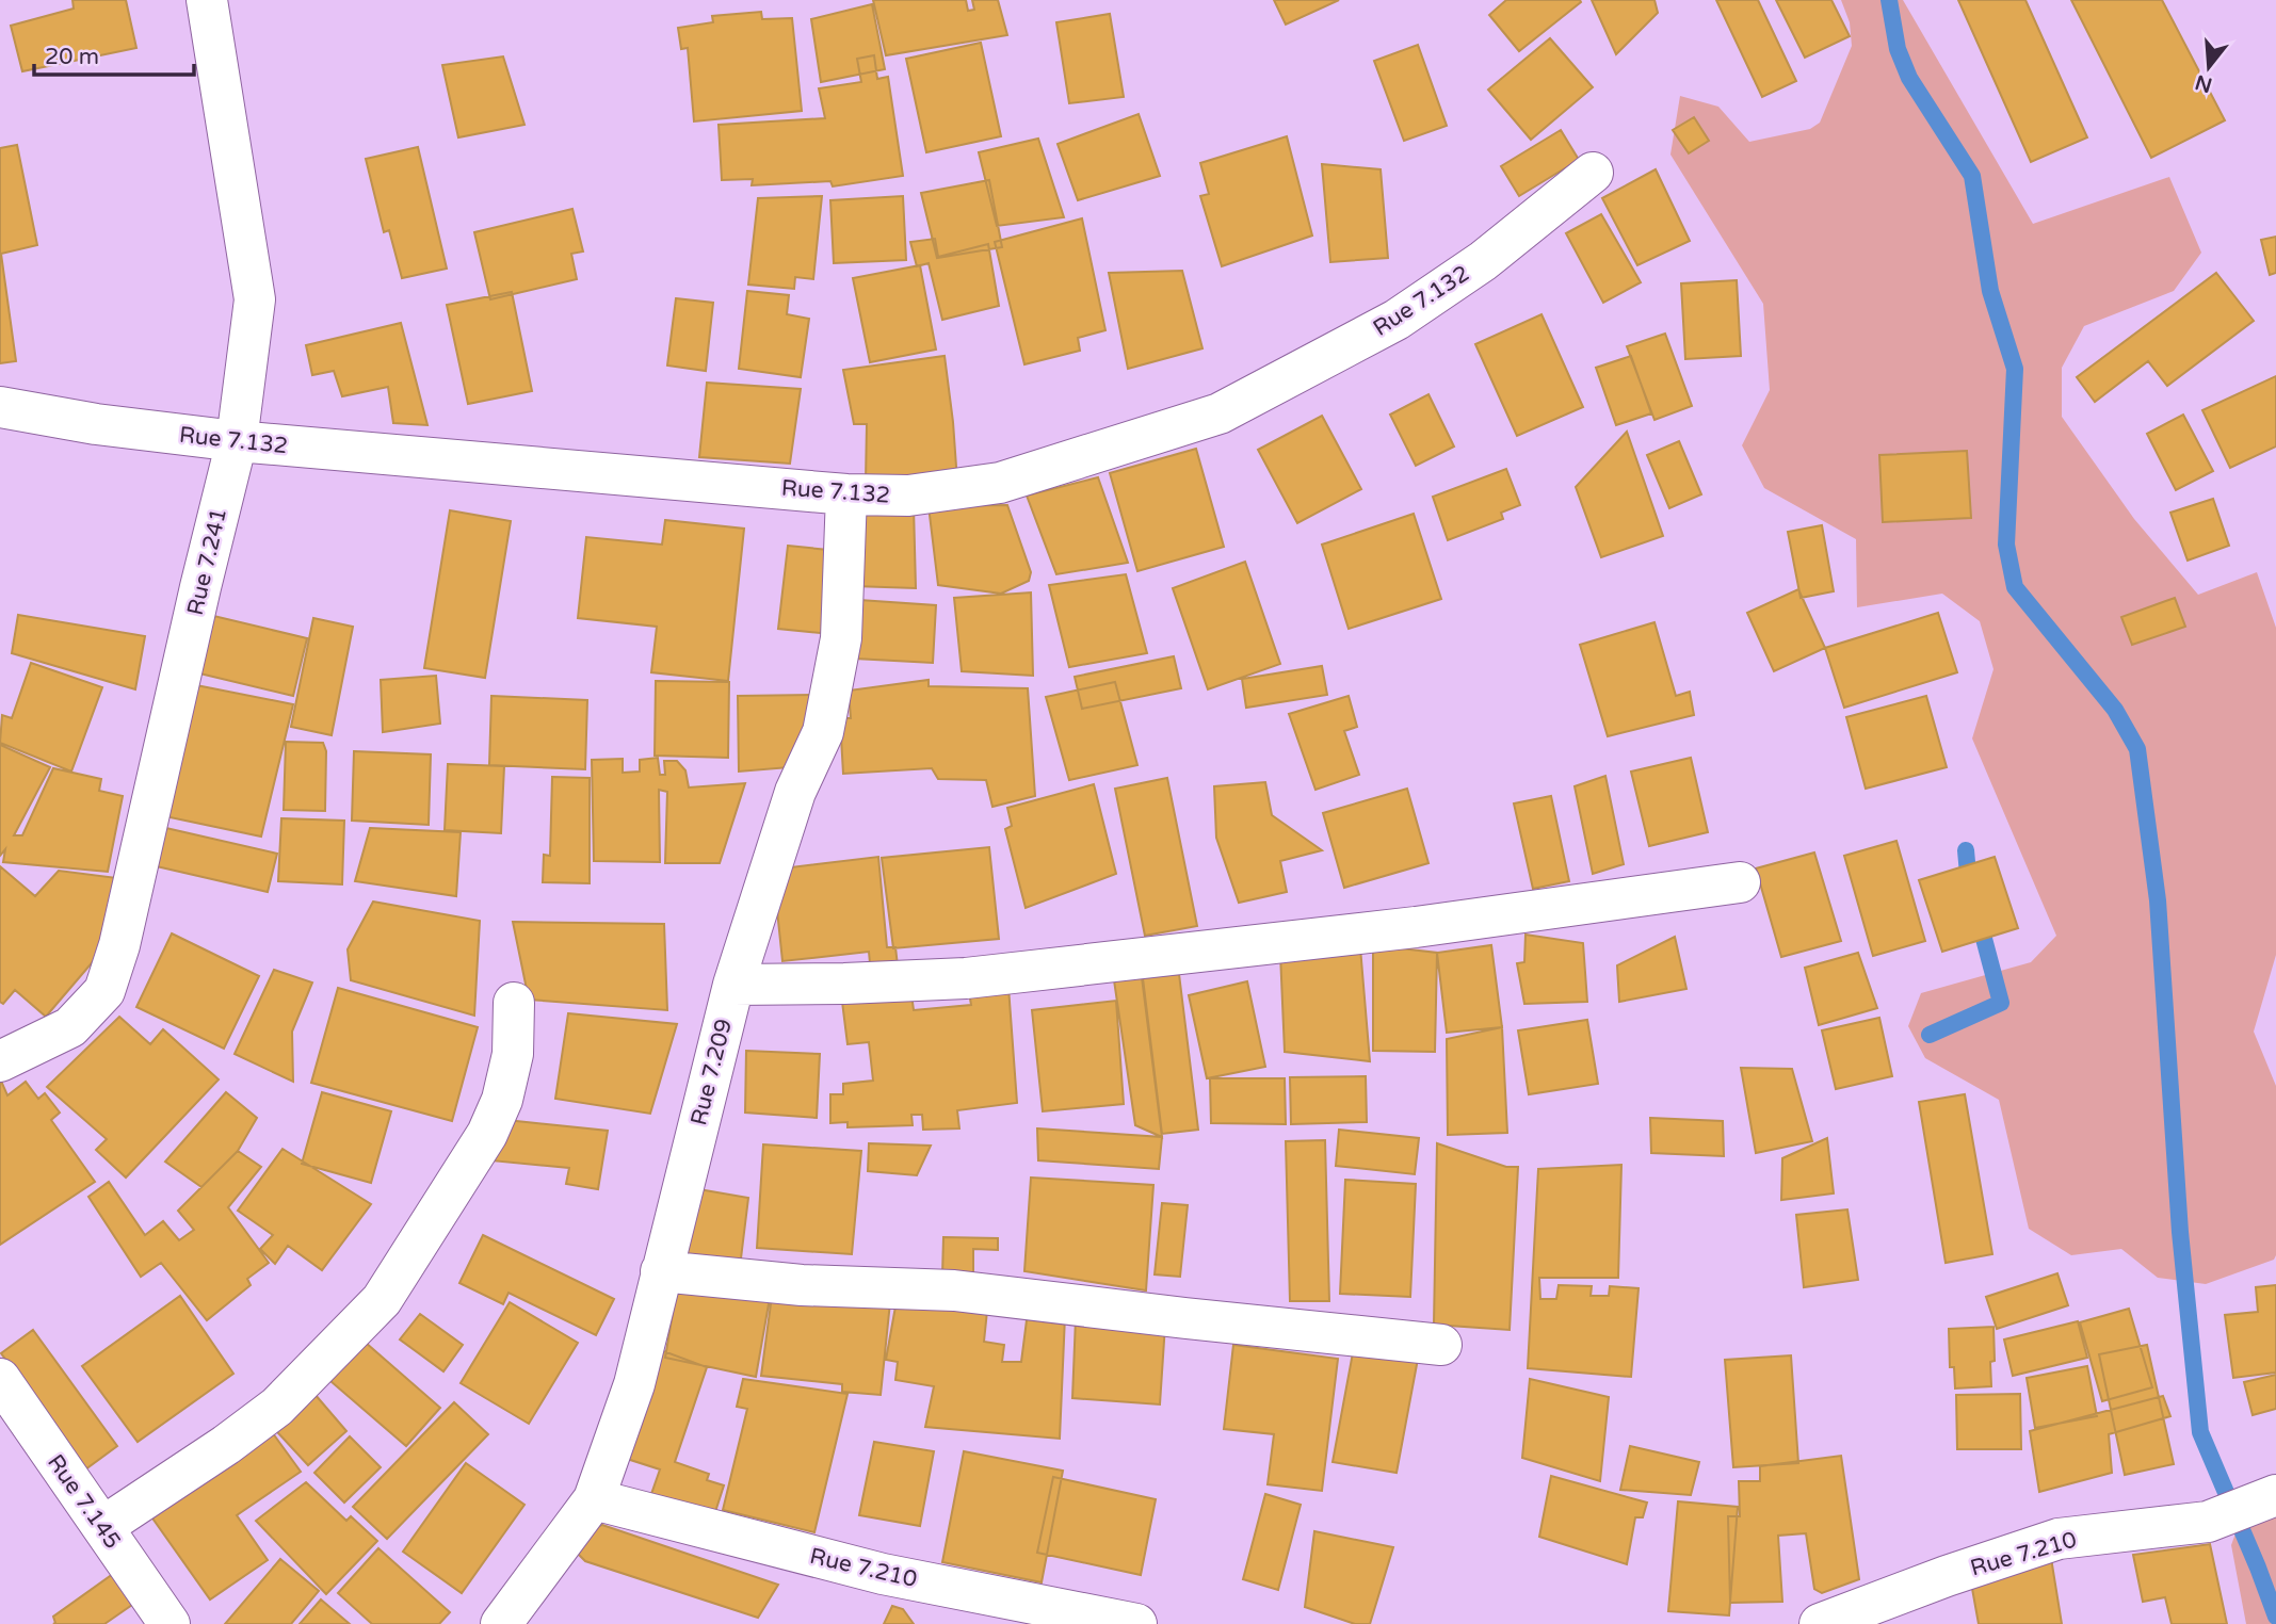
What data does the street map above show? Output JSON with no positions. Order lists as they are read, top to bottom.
{
  "streets": {
    "street": [
      "Rue 7.132",
      "Rue 7.241",
      "Rue 7.209",
      "Rue 7.145",
      "Rue 7.210"
    ]
  },
  "crossings": [
    ["Rue 7.132", "Rue 7.241"],
    ["Rue 7.132", "Rue 7.209"],
    ["Rue 7.209", "Rue 7.210"]
  ],
  "scale_bar": "20 m",
  "north": "bottom"
}
